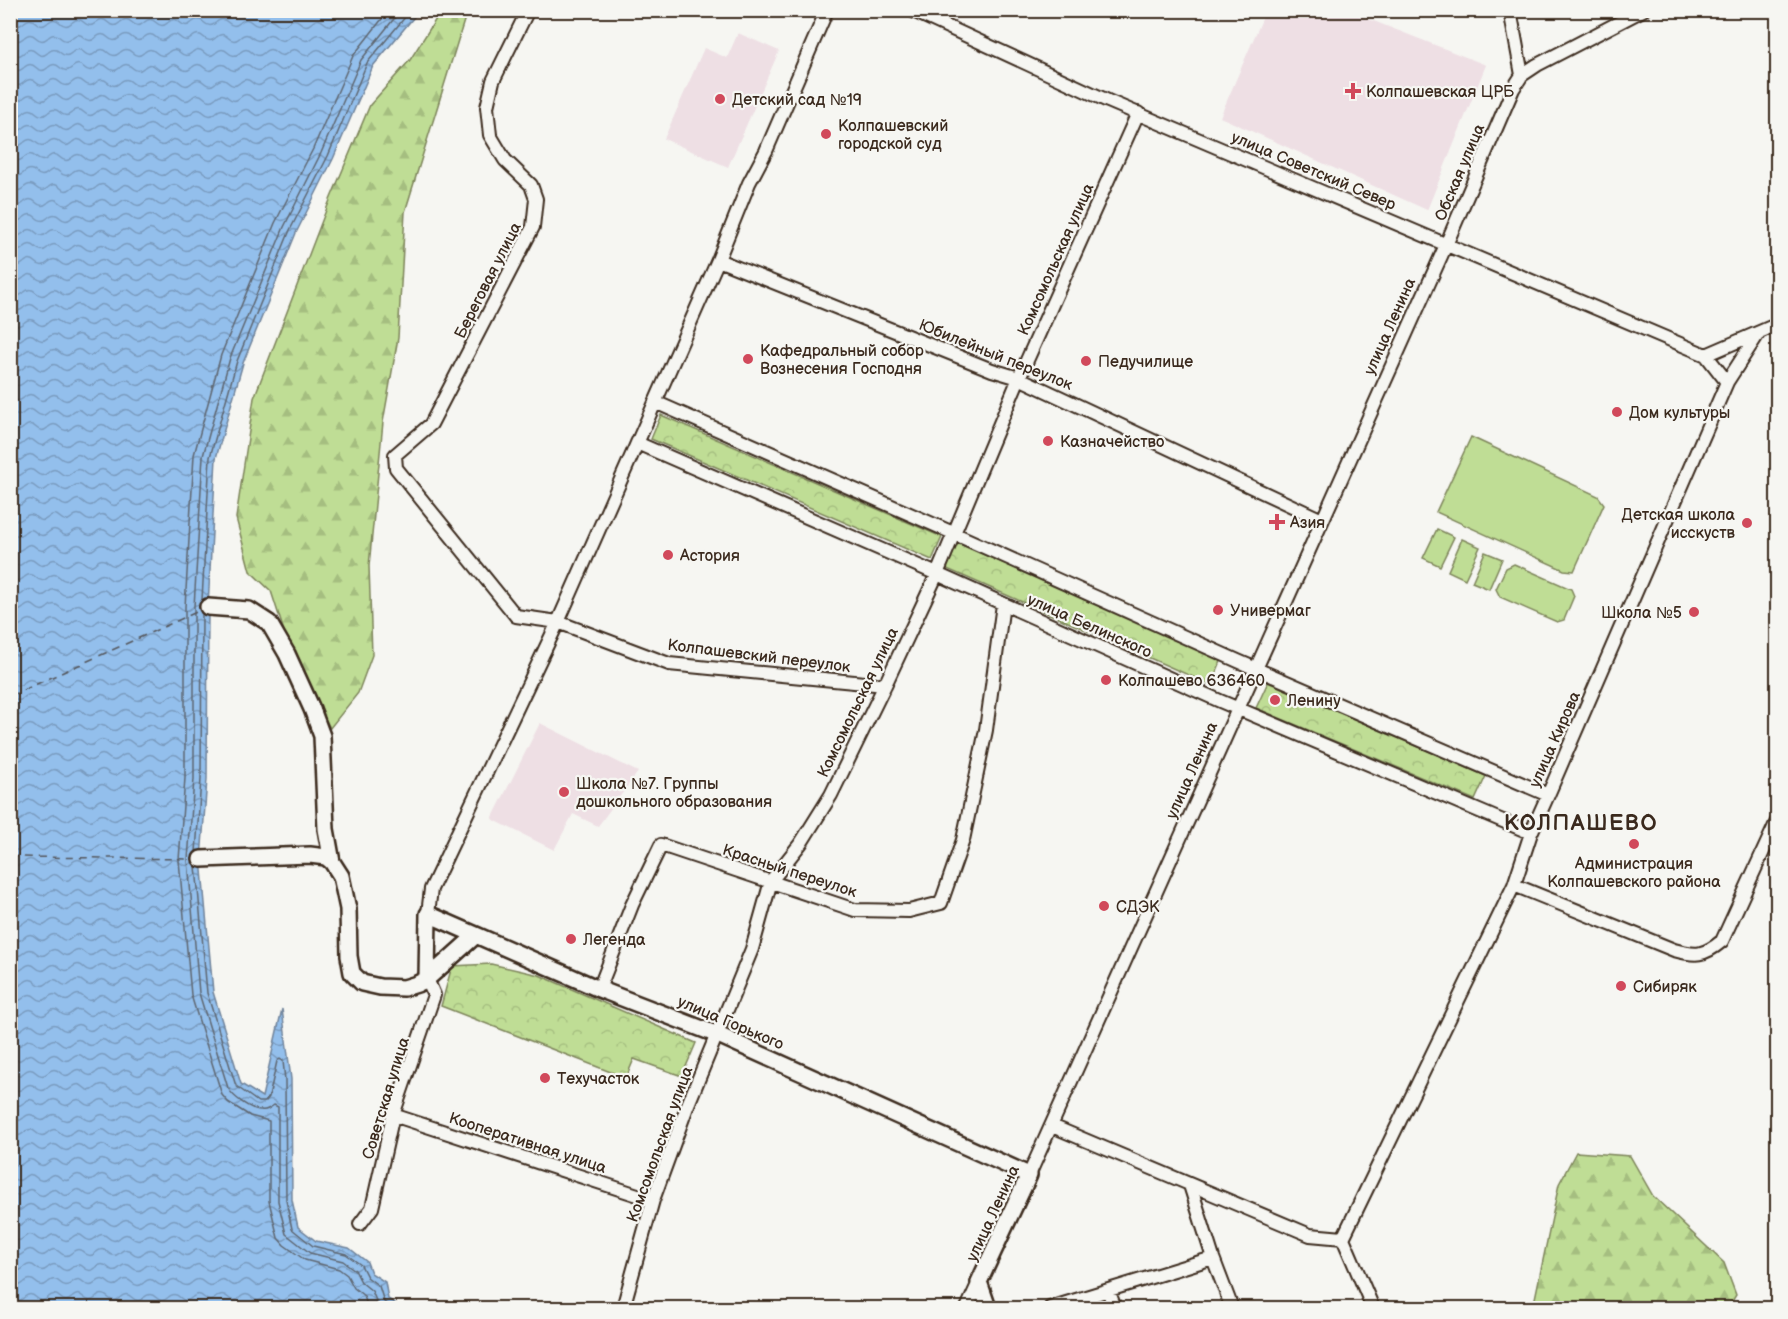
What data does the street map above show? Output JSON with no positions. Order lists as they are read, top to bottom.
{
  "streets": {
    "main road": ["улица Ленина", "улица Горького"],
    "street": [
      "улица Советский Север",
      "Обская улица",
      "Комсомольская улица",
      "Береговая улица",
      "Юбилейный переулок",
      "улица Белинского",
      "Колпашевский переулок",
      "улица Кирова",
      "Красный переулок",
      "Советская улица",
      "Кооперативная улица"
    ]
  },
  "crossings": [
    ["улица Советский Север", "Обская улица"],
    ["улица Советский Север", "Комсомольская улица"],
    ["улица Советский Север", "улица Ленина"],
    ["Обская улица", "улица Ленина"],
    ["Комсомольская улица", "Юбилейный переулок"],
    ["Комсомольская улица", "улица Белинского"],
    ["Комсомольская улица", "Колпашевский переулок"],
    ["Комсомольская улица", "Красный переулок"],
    ["Комсомольская улица", "улица Горького"],
    ["Комсомольская улица", "Кооперативная улица"],
    ["Береговая улица", "Колпашевский переулок"],
    ["улица Ленина", "Юбилейный переулок"],
    ["улица Ленина", "улица Белинского"],
    ["улица Ленина", "улица Горького"],
    ["улица Белинского", "улица Кирова"],
    ["улица Белинского", "Красный переулок"],
    ["Красный переулок", "улица Горького"],
    ["Советская улица", "Кооперативная улица"]
  ],
  "districts": ["КОЛПАШЕВО"],
  "places": {
    "health": ["Колпашевская ЦРБ", "Азия"],
    "other": [
      "Детский сад №19",
      "Колпашевский городской суд",
      "Кафедральный собор Вознесения Господня",
      "Педучилище",
      "Дом культуры",
      "Казначейство",
      "Детская школа исскуств",
      "Астория",
      "Универмаг",
      "Школа №5",
      "Колпашево 636460",
      "Ленину",
      "Школа №7. Группы дошкольного образования",
      "Администрация Колпашевского района",
      "СДЭК",
      "Легенда",
      "Сибиряк",
      "Техучасток"
    ]
  }
}
